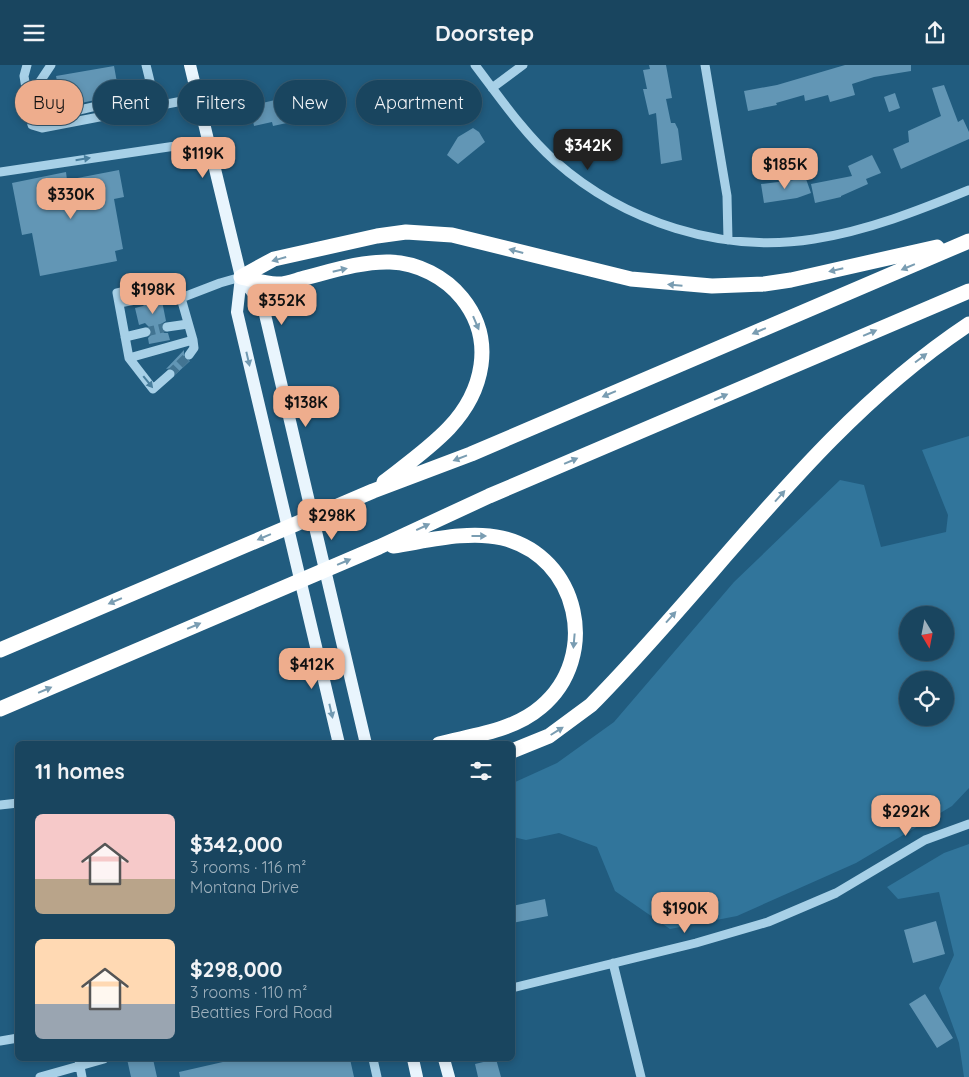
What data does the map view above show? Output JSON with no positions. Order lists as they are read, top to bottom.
{
  "north": "bottom",
  "page": {
    "header": "Doorstep",
    "chip": [
      "Buy",
      "Rent",
      "Filters",
      "New",
      "Apartment"
    ],
    "price": [
      "$342K",
      "$119K",
      "$185K",
      "$330K",
      "$198K",
      "$352K",
      "$138K",
      "$298K",
      "$412K",
      "$292K",
      "$190K"
    ],
    "heading": "11 homes",
    "list": [
      {
        "name": "$342,000",
        "note": "3 rooms · 116 m² · Montana Drive"
      },
      {
        "name": "$298,000",
        "note": "3 rooms · 110 m² · Beatties Ford Road"
      }
    ]
  }
}
